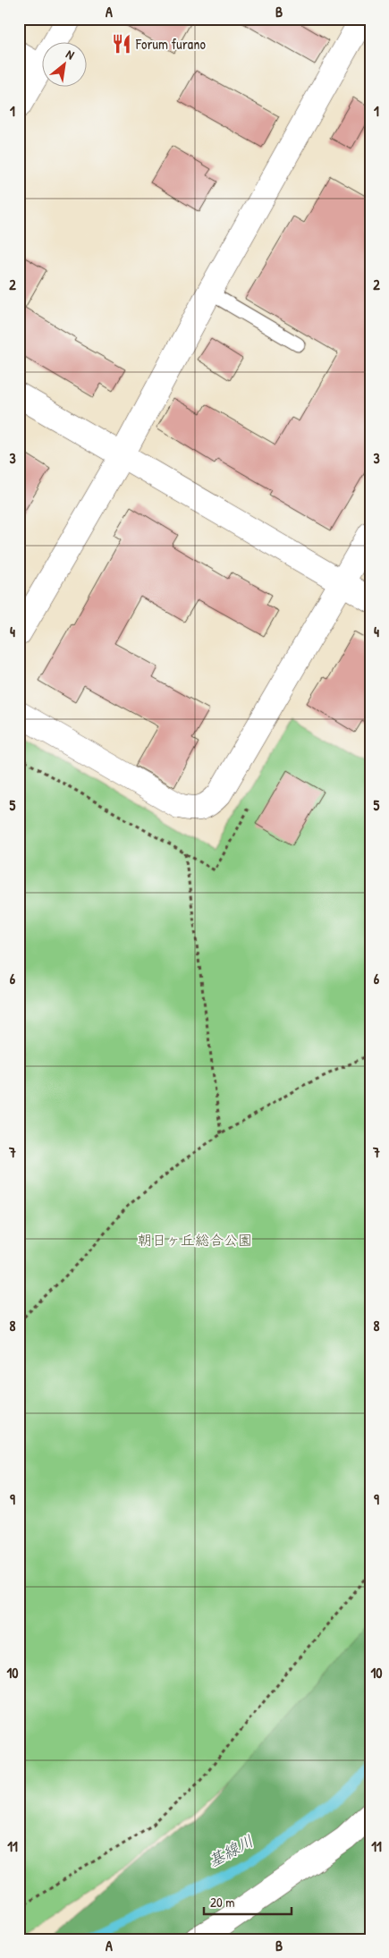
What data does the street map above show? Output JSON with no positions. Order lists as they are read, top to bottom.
{
  "water": ["基線川"],
  "parks": ["朝日ヶ丘総合公園"],
  "places": {
    "restaurant": ["Forum furano"]
  },
  "scale_bar": "20 m",
  "north": "top right",
  "grid": {
    "columns": ["A", "B"],
    "rows": [
      "1",
      "2",
      "3",
      "4",
      "5",
      "6",
      "7",
      "8",
      "9",
      "10",
      "11"
    ]
  }
}
